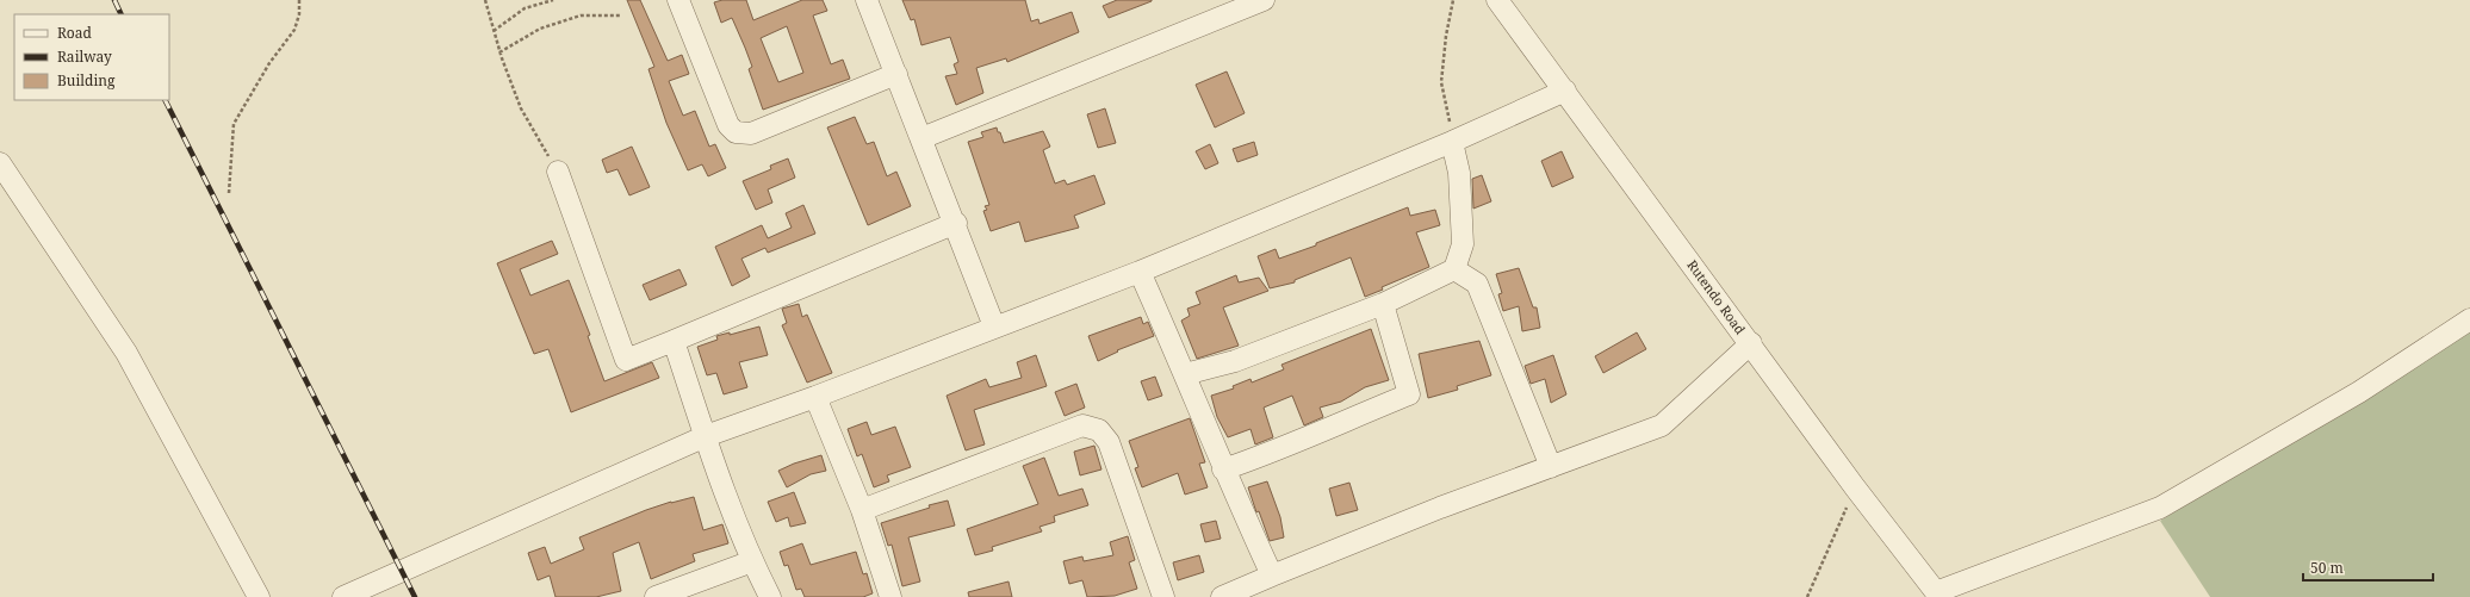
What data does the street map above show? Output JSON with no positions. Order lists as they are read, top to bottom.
{
  "streets": {
    "street": ["Rutendo Road"]
  },
  "legend": ["Road", "Railway", "Building"],
  "scale_bar": "50 m"
}
